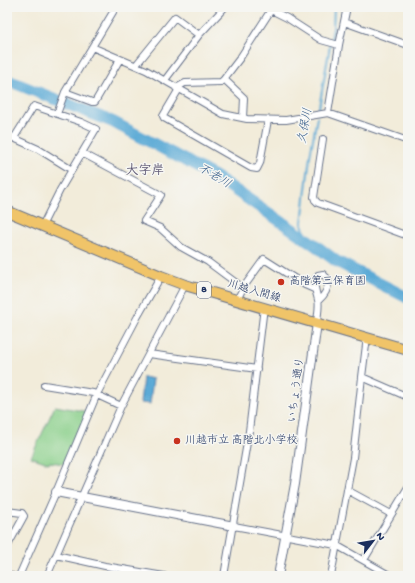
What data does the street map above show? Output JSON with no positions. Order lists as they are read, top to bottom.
{
  "streets": {
    "main road": ["8", "川越入間線"],
    "street": ["いちょう通り"]
  },
  "crossings": [
    ["川越入間線", "いちょう通り"]
  ],
  "districts": ["大字岸"],
  "water": ["久保川", "不老川"],
  "places": ["高階第三保育園", "川越市立 高階北小学校"],
  "north": "top right"
}
